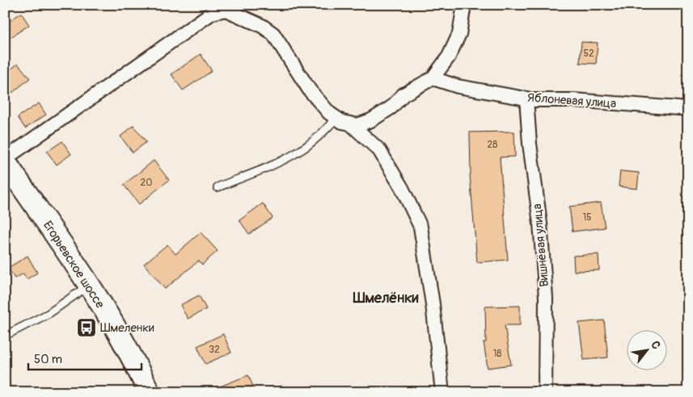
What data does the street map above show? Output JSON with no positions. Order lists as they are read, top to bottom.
{
  "streets": {
    "main road": ["Егорьевское шоссе"],
    "street": ["Яблоневая улица", "Вишнёвая улица"]
  },
  "crossings": [
    ["Яблоневая улица", "Вишнёвая улица"]
  ],
  "districts": ["Шмелёнки"],
  "places": {
    "bus stop": ["Шмеленки"]
  },
  "house_numbers": [
    "52",
    "28",
    "20",
    "15",
    "32",
    "18"
  ],
  "scale_bar": "50 m",
  "north": "top right"
}
